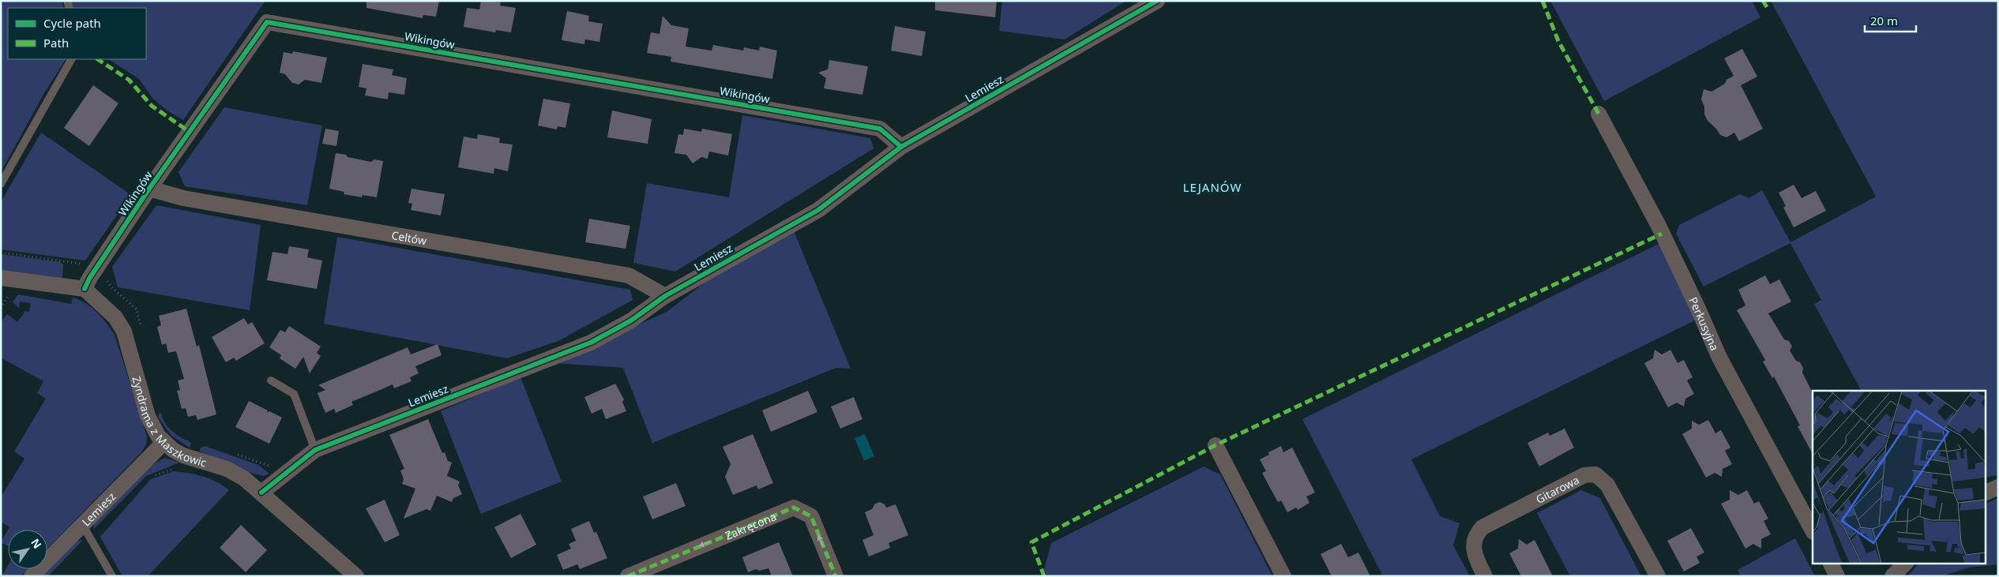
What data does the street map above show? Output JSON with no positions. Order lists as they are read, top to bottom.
{
  "streets": {
    "street": [
      "Wikingów",
      "Lemiesz",
      "Celtów",
      "Perkusyjna",
      "Zyndrama z Maszkowic",
      "Gitarowa",
      "Zakręcona"
    ]
  },
  "crossings": [
    ["Wikingów", "Lemiesz"],
    ["Wikingów", "Celtów"],
    ["Wikingów", "Zyndrama z Maszkowic"],
    ["Lemiesz", "Celtów"],
    ["Lemiesz", "Zyndrama z Maszkowic"]
  ],
  "districts": ["LEJANÓW"],
  "legend": ["Cycle path", "Path"],
  "scale_bar": "20 m",
  "north": "top right"
}
